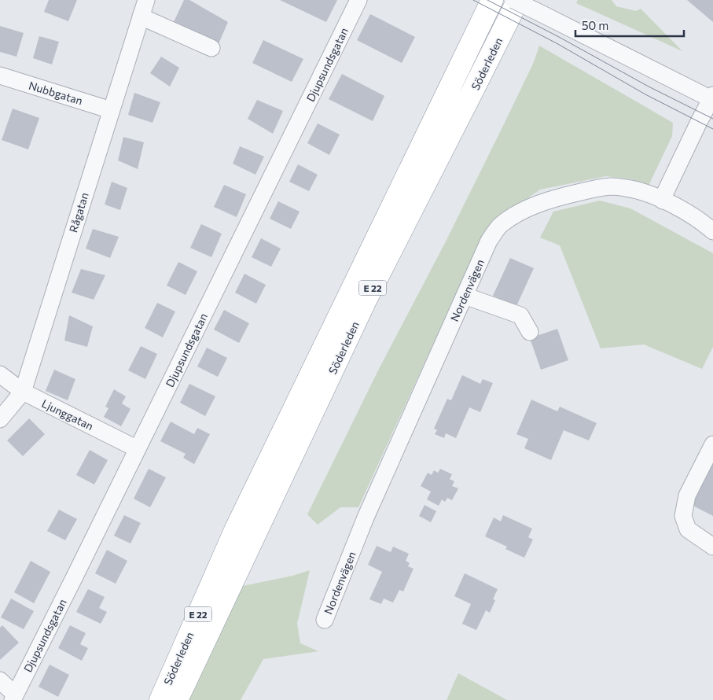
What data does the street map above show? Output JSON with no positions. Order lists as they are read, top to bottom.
{
  "streets": {
    "highway": ["Söderleden", "E 22"],
    "street": [
      "Djupsundsgatan",
      "Nubbgatan",
      "Rågatan",
      "Nordenvägen",
      "Ljunggatan"
    ]
  },
  "crossings": [
    ["Djupsundsgatan", "Ljunggatan"],
    ["Nubbgatan", "Rågatan"],
    ["Rågatan", "Ljunggatan"]
  ],
  "scale_bar": "50 m"
}
